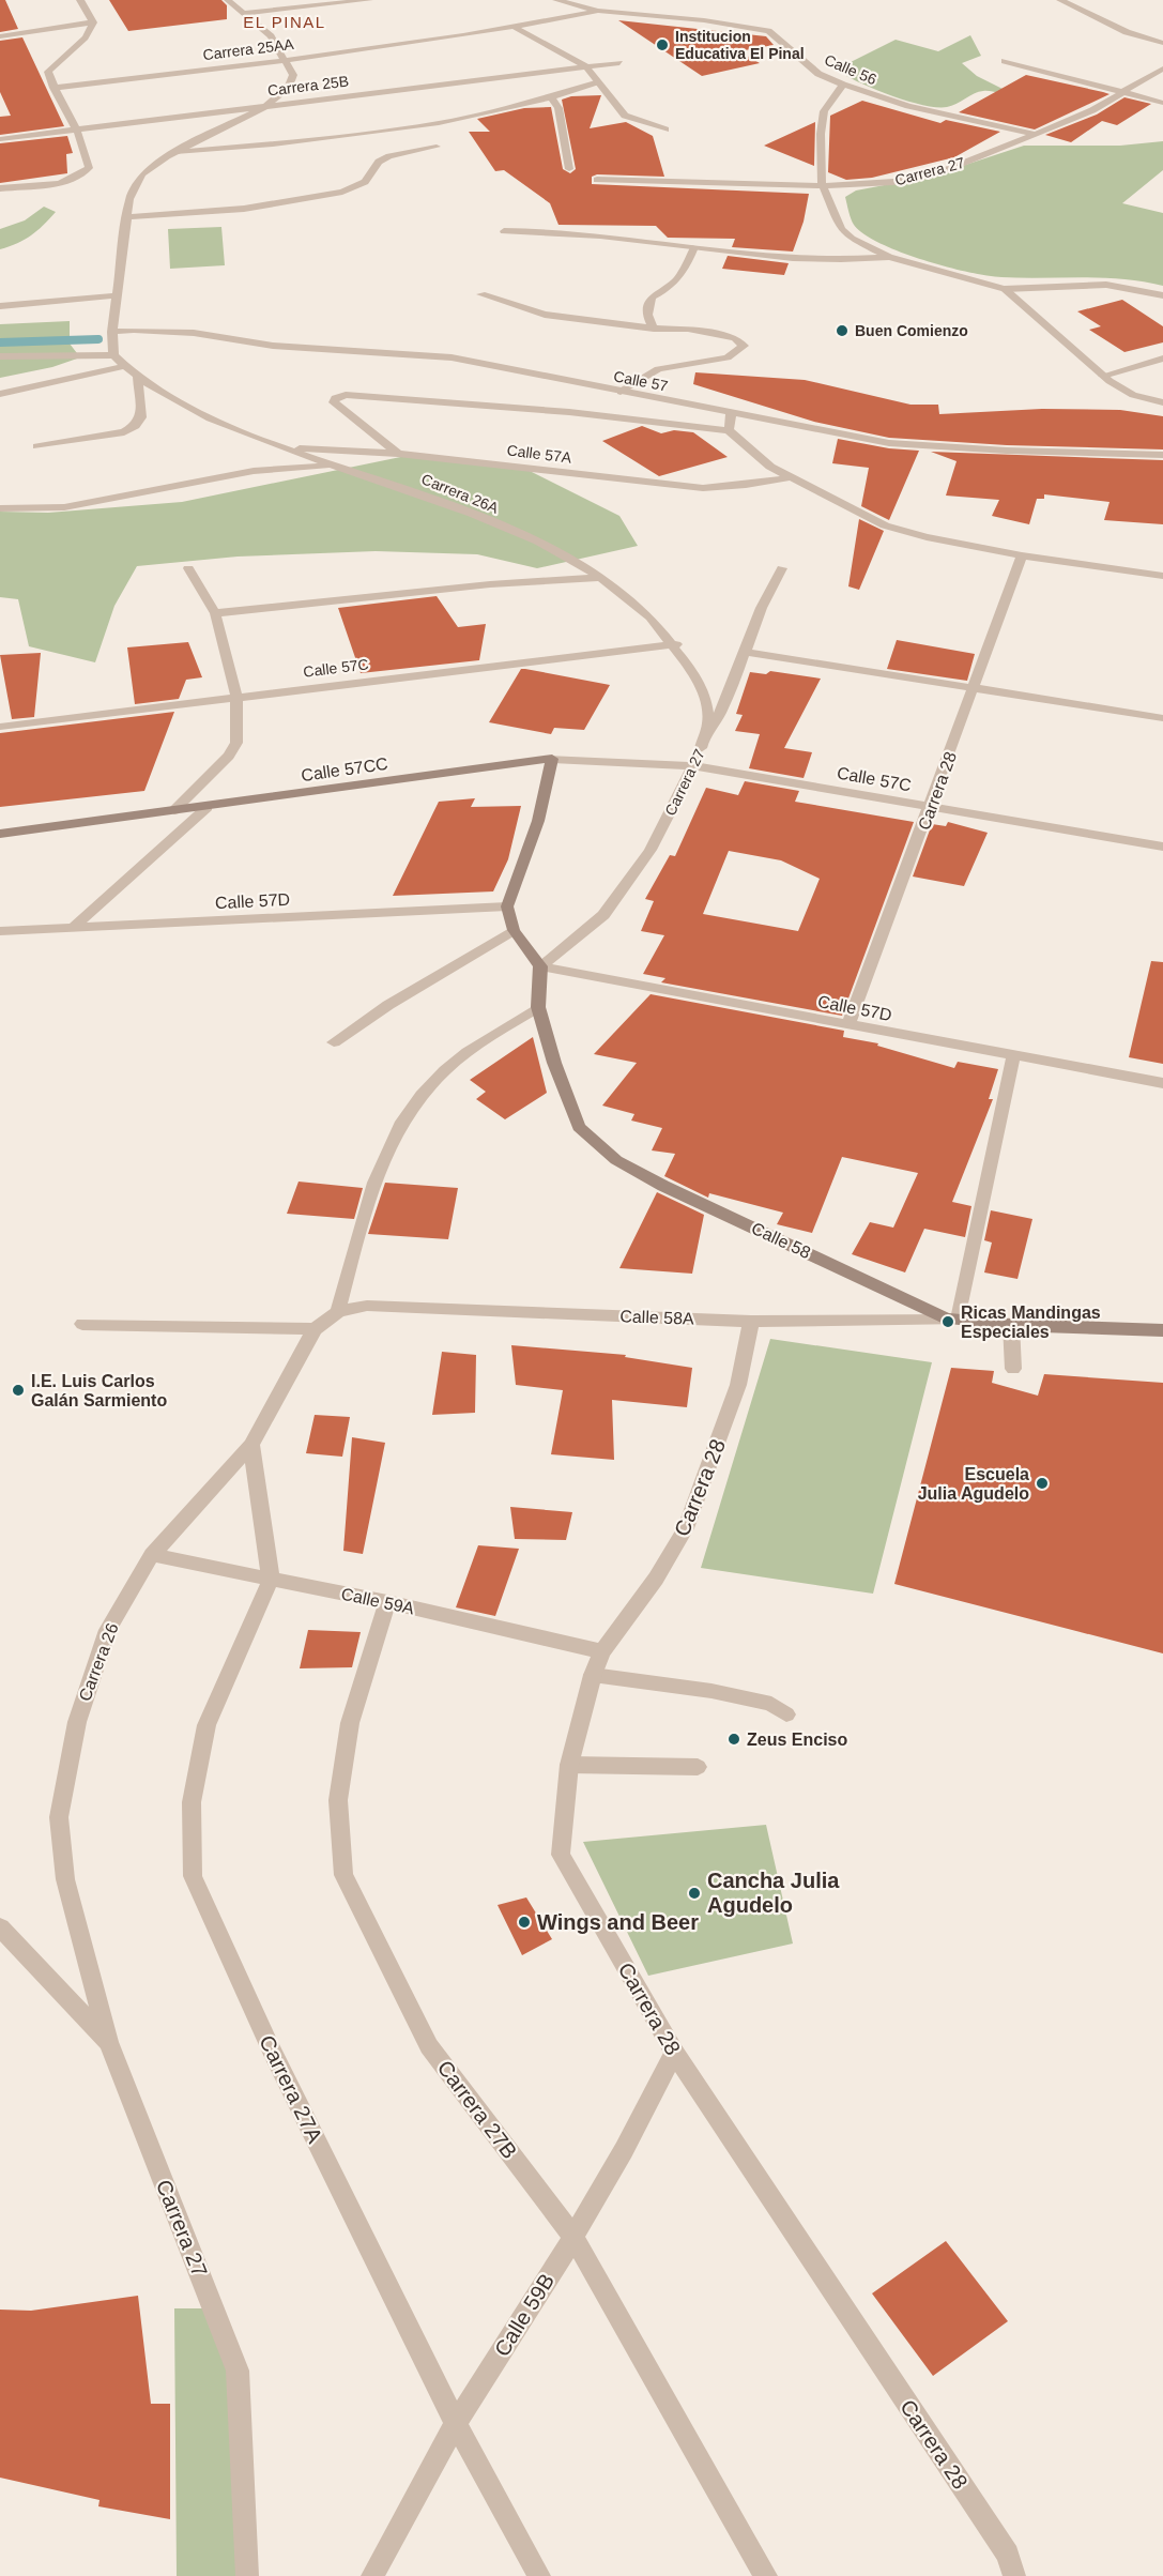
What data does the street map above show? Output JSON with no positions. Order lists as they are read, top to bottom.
{
  "streets": {
    "street": [
      "Carrera 25AA",
      "Calle 56",
      "Carrera 25B",
      "Carrera 27",
      "Calle 57",
      "Calle 57A",
      "Carrera 26A",
      "Calle 57C",
      "Calle 57CC",
      "Carrera 28",
      "Calle 57D",
      "Calle 58",
      "Calle 58A",
      "Calle 59A",
      "Carrera 26",
      "Carrera 27A",
      "Carrera 27B",
      "Calle 59B"
    ]
  },
  "crossings": [
    ["Carrera 25AA", "Calle 56"],
    ["Calle 56", "Carrera 27"],
    ["Carrera 27", "Carrera 26A"],
    ["Carrera 27", "Calle 57C"],
    ["Carrera 27", "Calle 57CC"],
    ["Carrera 27", "Calle 57D"],
    ["Carrera 27", "Calle 58"],
    ["Carrera 27", "Carrera 26"],
    ["Calle 57A", "Carrera 26A"],
    ["Carrera 26A", "Calle 57C"],
    ["Calle 57C", "Calle 57CC"],
    ["Calle 57C", "Carrera 28"],
    ["Carrera 28", "Calle 57D"],
    ["Carrera 28", "Calle 58A"],
    ["Carrera 28", "Calle 59A"],
    ["Carrera 28", "Calle 59B"],
    ["Calle 57D", "Calle 58"],
    ["Calle 58", "Calle 58A"],
    ["Calle 58A", "Carrera 26"],
    ["Calle 59A", "Carrera 26"],
    ["Calle 59A", "Carrera 27A"],
    ["Calle 59A", "Carrera 27B"],
    ["Carrera 27A", "Calle 59B"],
    ["Carrera 27B", "Calle 59B"]
  ],
  "districts": ["EL PINAL"],
  "places": [
    "Institucion Educativa El Pinal",
    "Buen Comienzo",
    "Ricas Mandingas Especiales",
    "I.E. Luis Carlos Galán Sarmiento",
    "Escuela Julia Agudelo",
    "Zeus Enciso",
    "Cancha Julia Agudelo",
    "Wings and Beer"
  ]
}
